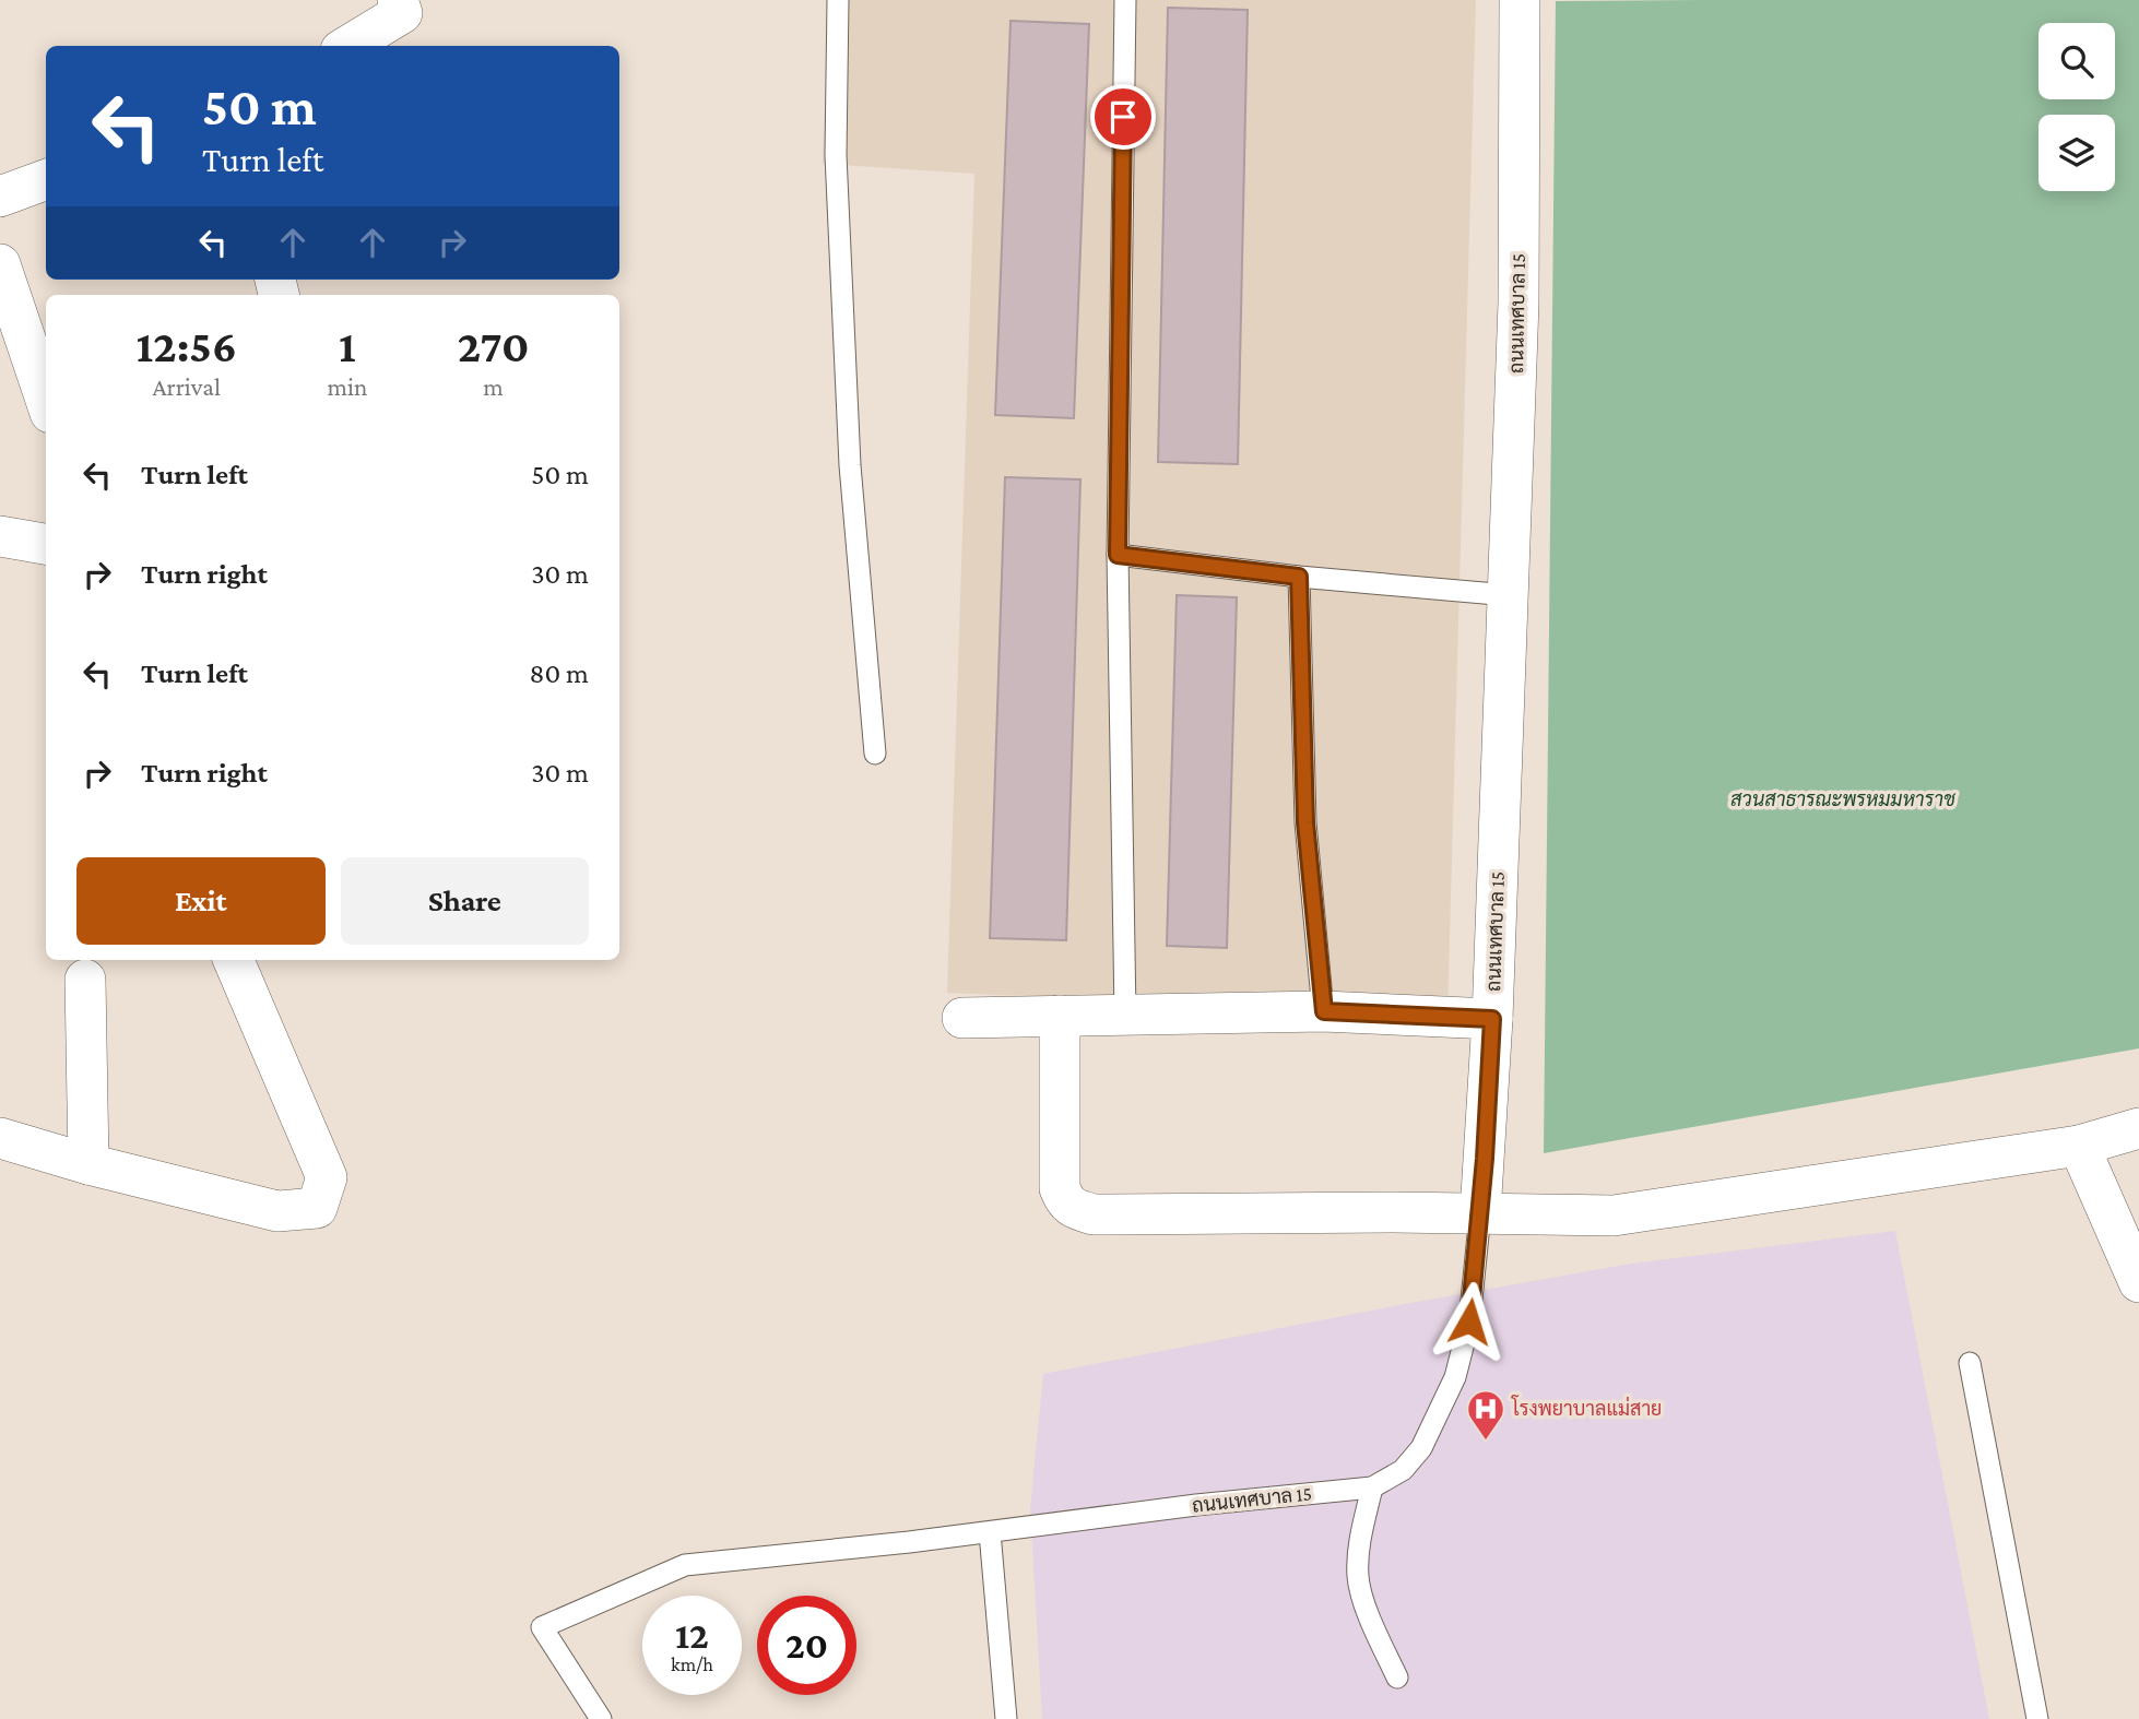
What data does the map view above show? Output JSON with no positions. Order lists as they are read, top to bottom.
{
  "streets": {
    "street": ["ถนนเทศบาล 15"]
  },
  "parks": ["สวนสาธารณะพรหมมหาราช"],
  "places": {
    "hospital": ["โรงพยาบาลแม่สาย"]
  },
  "page": {
    "turn": ["50 m", "Turn left"],
    "eta": [
      "12:56",
      "Arrival",
      "1",
      "min",
      "270",
      "m"
    ],
    "list": [
      {
        "name": "Turn left",
        "value": "50 m"
      },
      {
        "name": "Turn right",
        "value": "30 m"
      },
      {
        "name": "Turn left",
        "value": "80 m"
      },
      {
        "name": "Turn right",
        "value": "30 m"
      }
    ],
    "buttons": ["Exit", "Share"],
    "speed": "12 km/h",
    "limit": "20"
  }
}
